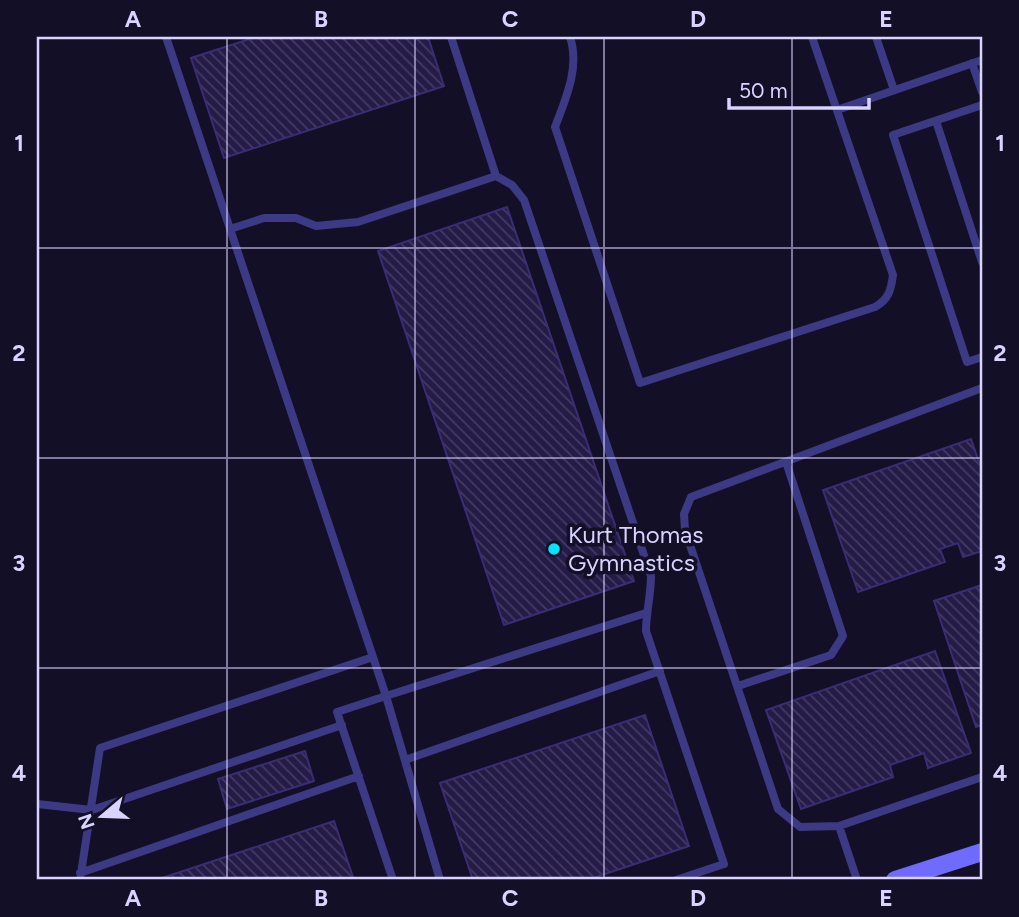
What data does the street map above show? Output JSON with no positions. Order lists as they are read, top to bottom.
{
  "places": ["Kurt Thomas Gymnastics"],
  "scale_bar": "50 m",
  "north": "left",
  "grid": {
    "columns": [
      "A",
      "B",
      "C",
      "D",
      "E"
    ],
    "rows": [
      "1",
      "2",
      "3",
      "4"
    ]
  }
}
